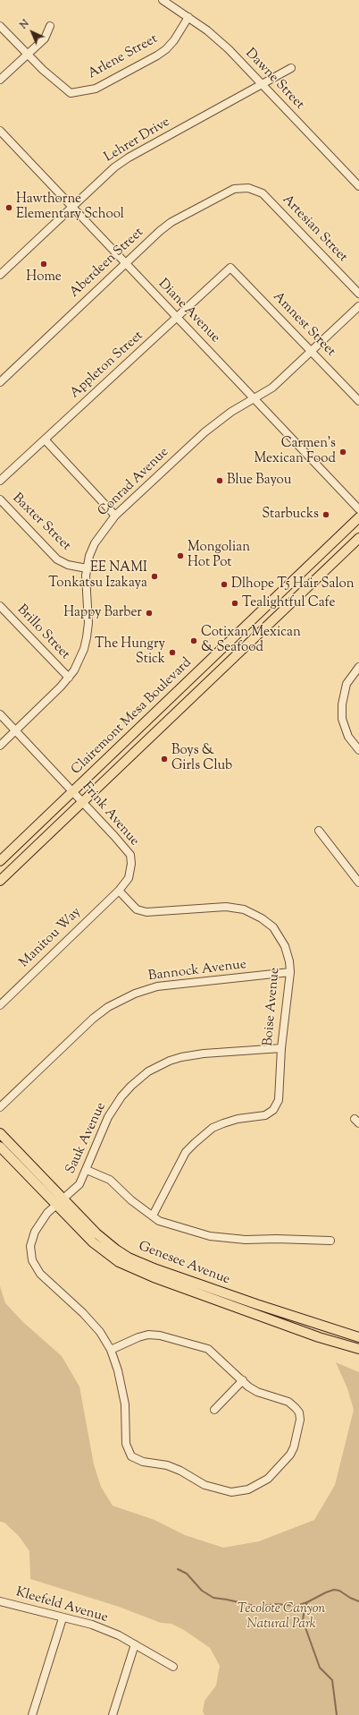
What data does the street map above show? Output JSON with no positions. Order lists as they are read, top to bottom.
{
  "streets": {
    "main road": ["Clairemont Mesa Boulevard", "Genesee Avenue"],
    "street": [
      "Arlene Street",
      "Dawne Street",
      "Lehrer Drive",
      "Artesian Street",
      "Aberdeen Street",
      "Diane Avenue",
      "Amnest Street",
      "Appleton Street",
      "Conrad Avenue",
      "Baxter Street",
      "Brillo Street",
      "Frink Avenue",
      "Manitou Way",
      "Bannock Avenue",
      "Boise Avenue",
      "Sauk Avenue",
      "Kleefeld Avenue"
    ]
  },
  "crossings": [
    ["Arlene Street", "Dawne Street"],
    ["Dawne Street", "Lehrer Drive"],
    ["Lehrer Drive", "Diane Avenue"],
    ["Artesian Street", "Aberdeen Street"],
    ["Aberdeen Street", "Diane Avenue"],
    ["Diane Avenue", "Appleton Street"],
    ["Diane Avenue", "Conrad Avenue"],
    ["Amnest Street", "Appleton Street"],
    ["Amnest Street", "Conrad Avenue"],
    ["Conrad Avenue", "Baxter Street"],
    ["Conrad Avenue", "Brillo Street"],
    ["Conrad Avenue", "Frink Avenue"],
    ["Clairemont Mesa Boulevard", "Frink Avenue"],
    ["Frink Avenue", "Manitou Way"],
    ["Frink Avenue", "Boise Avenue"],
    ["Manitou Way", "Boise Avenue"],
    ["Bannock Avenue", "Boise Avenue"],
    ["Boise Avenue", "Sauk Avenue"],
    ["Sauk Avenue", "Genesee Avenue"]
  ],
  "parks": ["Tecolote Canyon Natural Park"],
  "places": [
    "Hawthorne Elementary School",
    "Home",
    "Carmen's Mexican Food",
    "Blue Bayou",
    "Starbucks",
    "Mongolian Hot Pot",
    "EE NAMI Tonkatsu Izakaya",
    "Dlhope T5 Hair Salon",
    "Tealightful Cafe",
    "Happy Barber",
    "Cotixan Mexican & Seafood",
    "The Hungry Stick",
    "Boys & Girls Club"
  ],
  "north": "top left"
}
